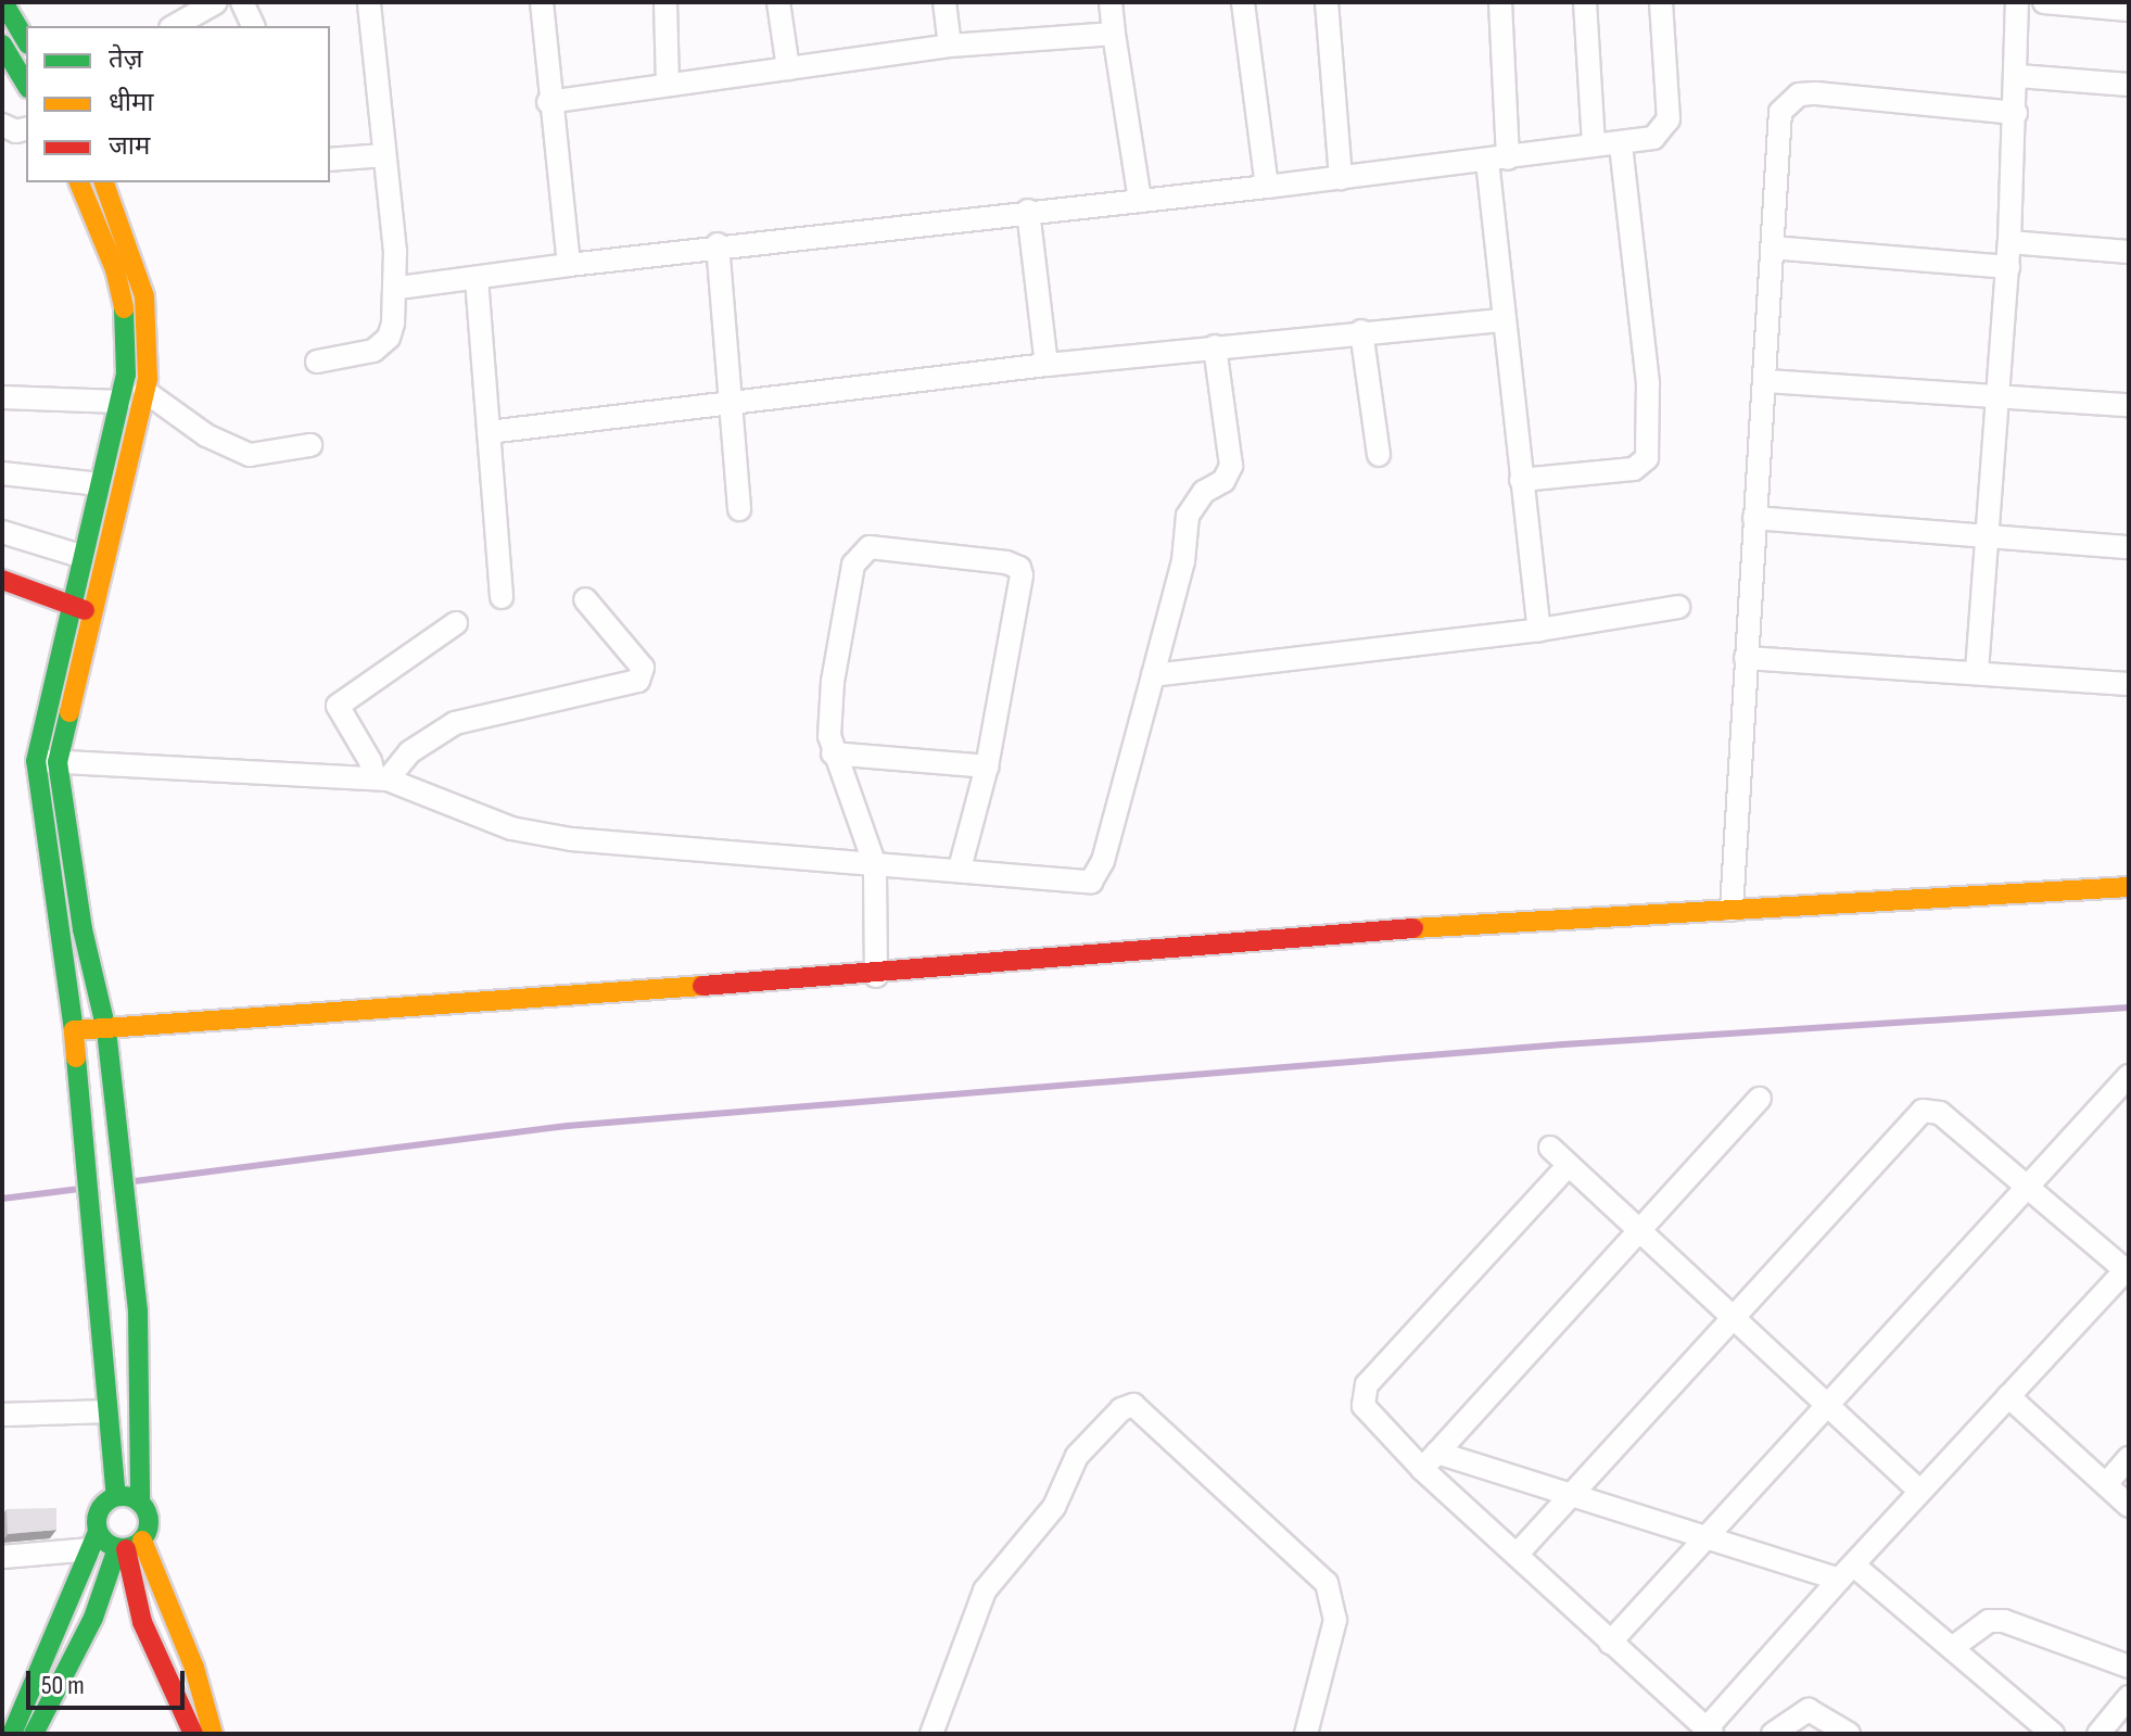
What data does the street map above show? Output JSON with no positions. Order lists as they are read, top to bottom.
{
  "legend": ["तेज़", "धीमा", "जाम"],
  "scale_bar": "50 m"
}
